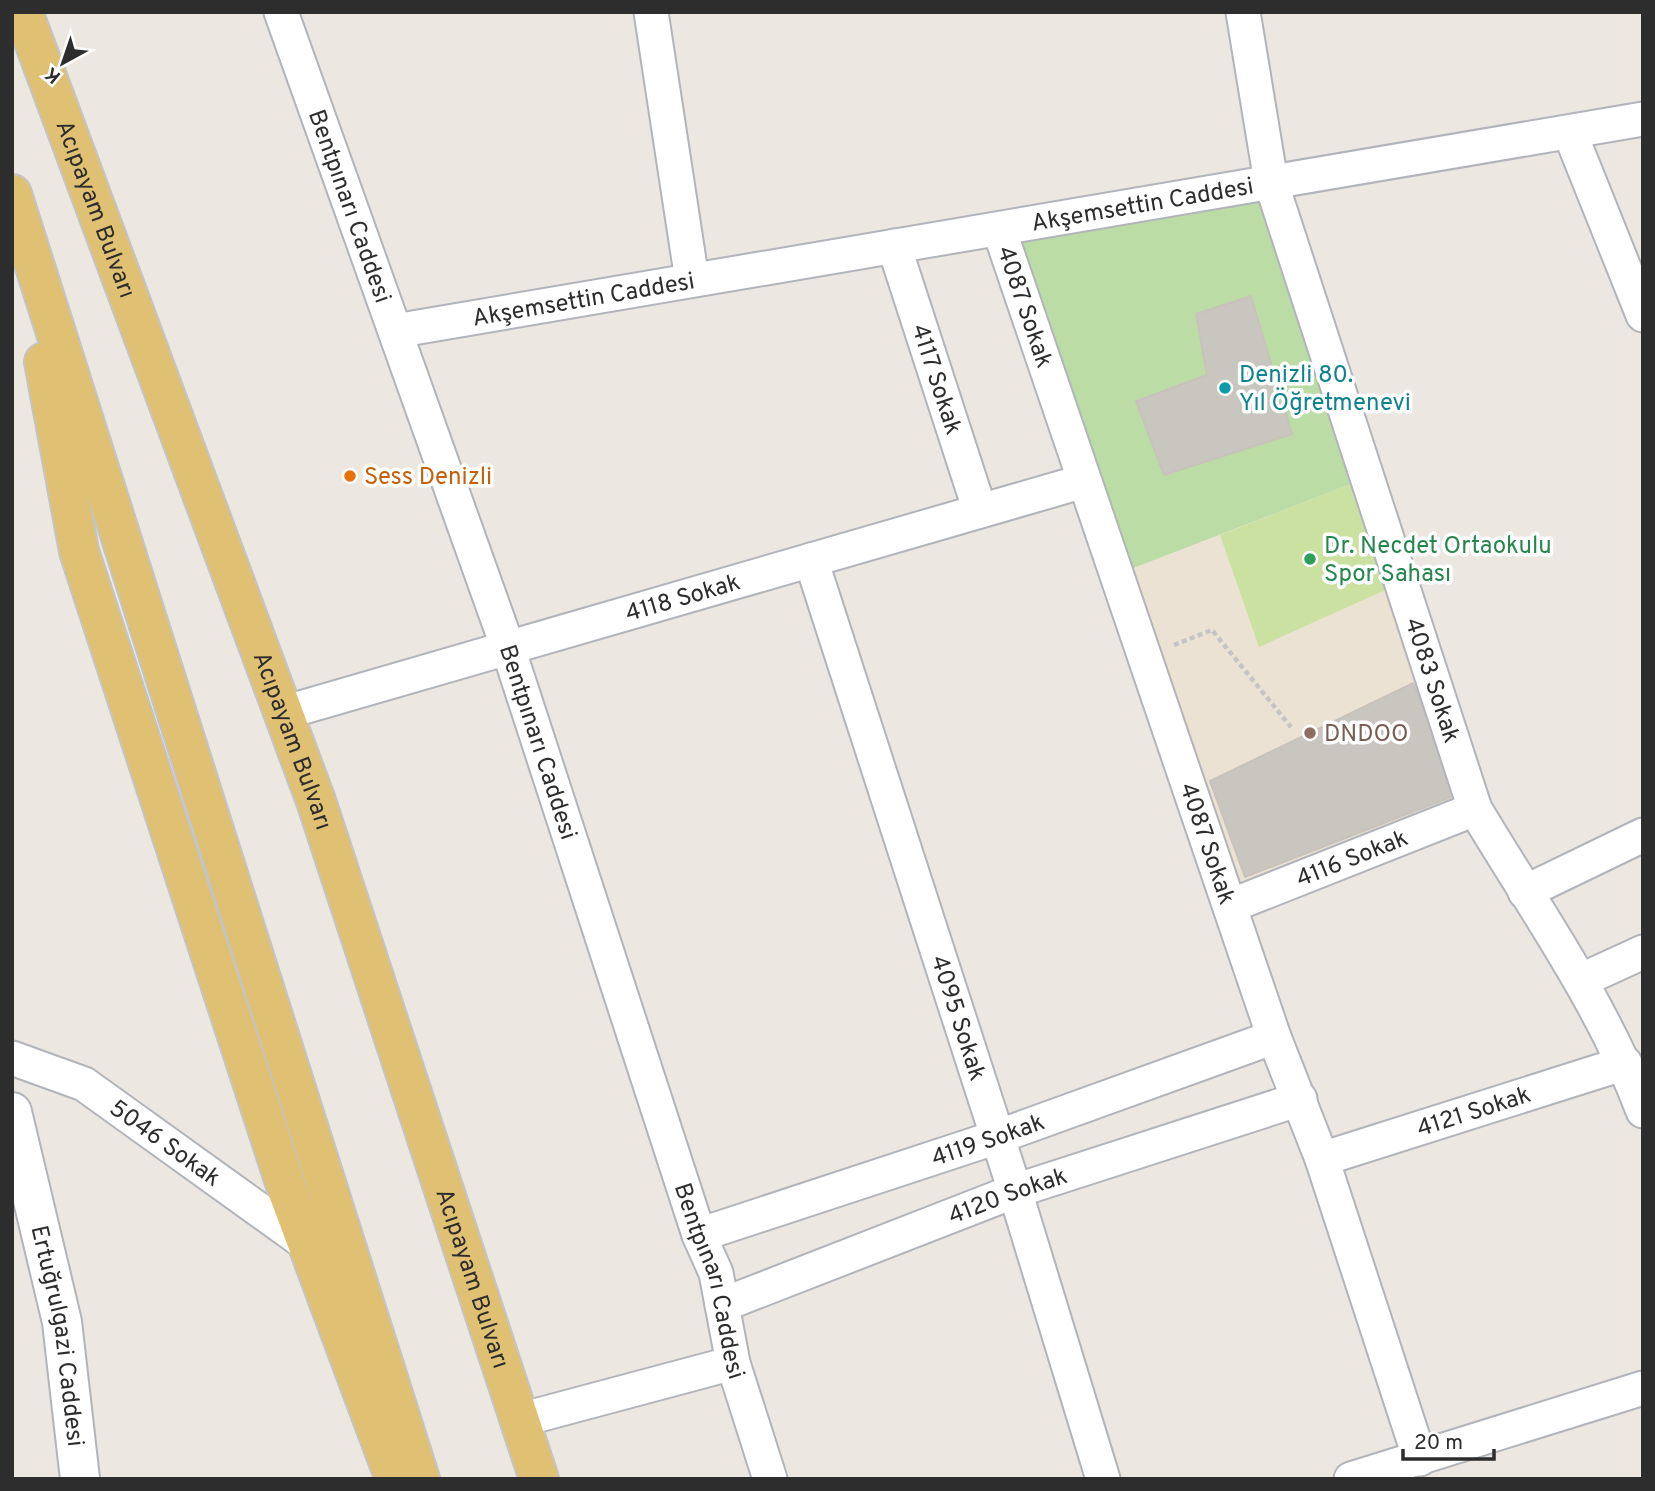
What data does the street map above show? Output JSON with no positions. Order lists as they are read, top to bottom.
{
  "streets": {
    "main road": ["Acıpayam Bulvarı"],
    "street": [
      "Akşemsettin Caddesi",
      "Bentpınarı Caddesi",
      "4087 Sokak",
      "4117 Sokak",
      "4118 Sokak",
      "4083 Sokak",
      "4116 Sokak",
      "4095 Sokak",
      "4121 Sokak",
      "4119 Sokak",
      "5046 Sokak",
      "4120 Sokak",
      "Ertuğrulgazi Caddesi"
    ]
  },
  "crossings": [
    ["Akşemsettin Caddesi", "Bentpınarı Caddesi"],
    ["Akşemsettin Caddesi", "4087 Sokak"],
    ["Akşemsettin Caddesi", "4117 Sokak"],
    ["Akşemsettin Caddesi", "4083 Sokak"],
    ["Bentpınarı Caddesi", "4118 Sokak"],
    ["Bentpınarı Caddesi", "4119 Sokak"],
    ["Bentpınarı Caddesi", "4120 Sokak"],
    ["Acıpayam Bulvarı", "4118 Sokak"],
    ["4087 Sokak", "4118 Sokak"],
    ["4087 Sokak", "4116 Sokak"],
    ["4087 Sokak", "4121 Sokak"],
    ["4087 Sokak", "4119 Sokak"],
    ["4087 Sokak", "4120 Sokak"],
    ["4117 Sokak", "4118 Sokak"],
    ["4118 Sokak", "4095 Sokak"],
    ["4083 Sokak", "4116 Sokak"],
    ["4083 Sokak", "4121 Sokak"],
    ["4095 Sokak", "4119 Sokak"],
    ["4095 Sokak", "4120 Sokak"]
  ],
  "places": [
    "Denizli 80. Yıl Öğretmenevi",
    "Sess Denizli",
    "Dr. Necdet Ortaokulu Spor Sahası",
    "DNDOO"
  ],
  "scale_bar": "20 m",
  "north": "bottom left"
}
